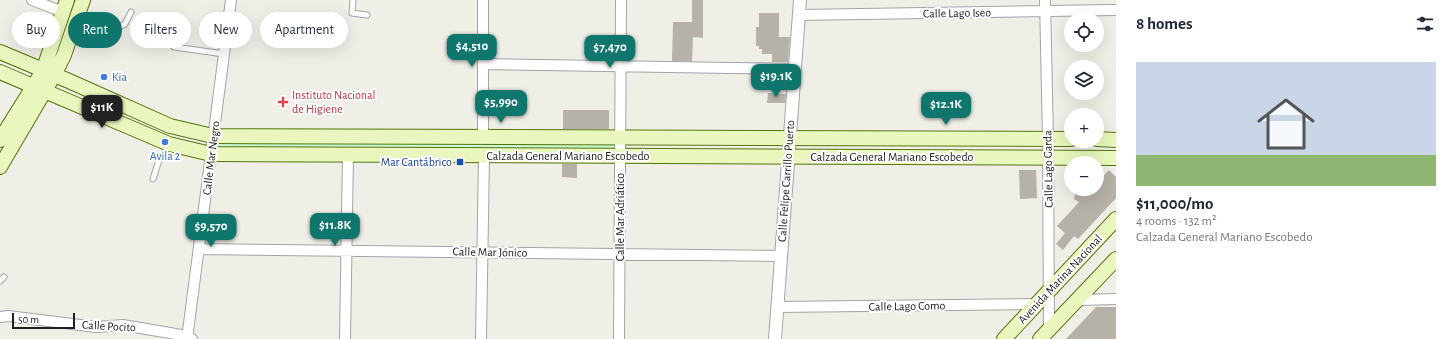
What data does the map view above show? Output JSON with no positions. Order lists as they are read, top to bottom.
{
  "streets": {
    "main road": ["Calzada General Mariano Escobedo", "Avenida Marina Nacional"],
    "street": [
      "Calle Lago Iseo",
      "Calle Mar Negro",
      "Calle Lago Garda",
      "Calle Felipe Carrillo Puerto",
      "Calle Mar Adriático",
      "Calle Mar Jónico",
      "Calle Lago Como",
      "Calle Pocito"
    ]
  },
  "crossings": [
    ["Calle Lago Iseo", "Calle Lago Garda"],
    ["Calle Lago Iseo", "Calle Felipe Carrillo Puerto"],
    ["Calzada General Mariano Escobedo", "Calle Mar Negro"],
    ["Calzada General Mariano Escobedo", "Calle Lago Garda"],
    ["Calzada General Mariano Escobedo", "Calle Felipe Carrillo Puerto"],
    ["Calzada General Mariano Escobedo", "Calle Mar Adriático"],
    ["Calle Mar Negro", "Calle Mar Jónico"],
    ["Calle Mar Negro", "Calle Pocito"],
    ["Calle Lago Garda", "Avenida Marina Nacional"],
    ["Calle Felipe Carrillo Puerto", "Calle Mar Jónico"],
    ["Calle Felipe Carrillo Puerto", "Calle Lago Como"],
    ["Calle Mar Adriático", "Calle Mar Jónico"],
    ["Avenida Marina Nacional", "Calle Lago Como"]
  ],
  "places": {
    "other": ["Kia", "Avila 2"],
    "health": ["Instituto Nacional de Higiene"],
    "transit": ["Mar Cantábrico"]
  },
  "scale_bar": "50 m",
  "page": {
    "heading": "8 homes",
    "map_buttons": ["+", "−"],
    "chip": [
      "Buy",
      "Rent",
      "Filters",
      "New",
      "Apartment"
    ],
    "price": [
      "$4,510",
      "$7,470",
      "$19.1K",
      "$5,990",
      "$12.1K",
      "$11K",
      "$11.8K",
      "$9,570"
    ],
    "list": [
      {
        "name": "$11,000/mo",
        "note": "4 rooms · 132 m² · Calzada General Mariano Escobedo"
      }
    ],
    "scale": "50 m"
  }
}
